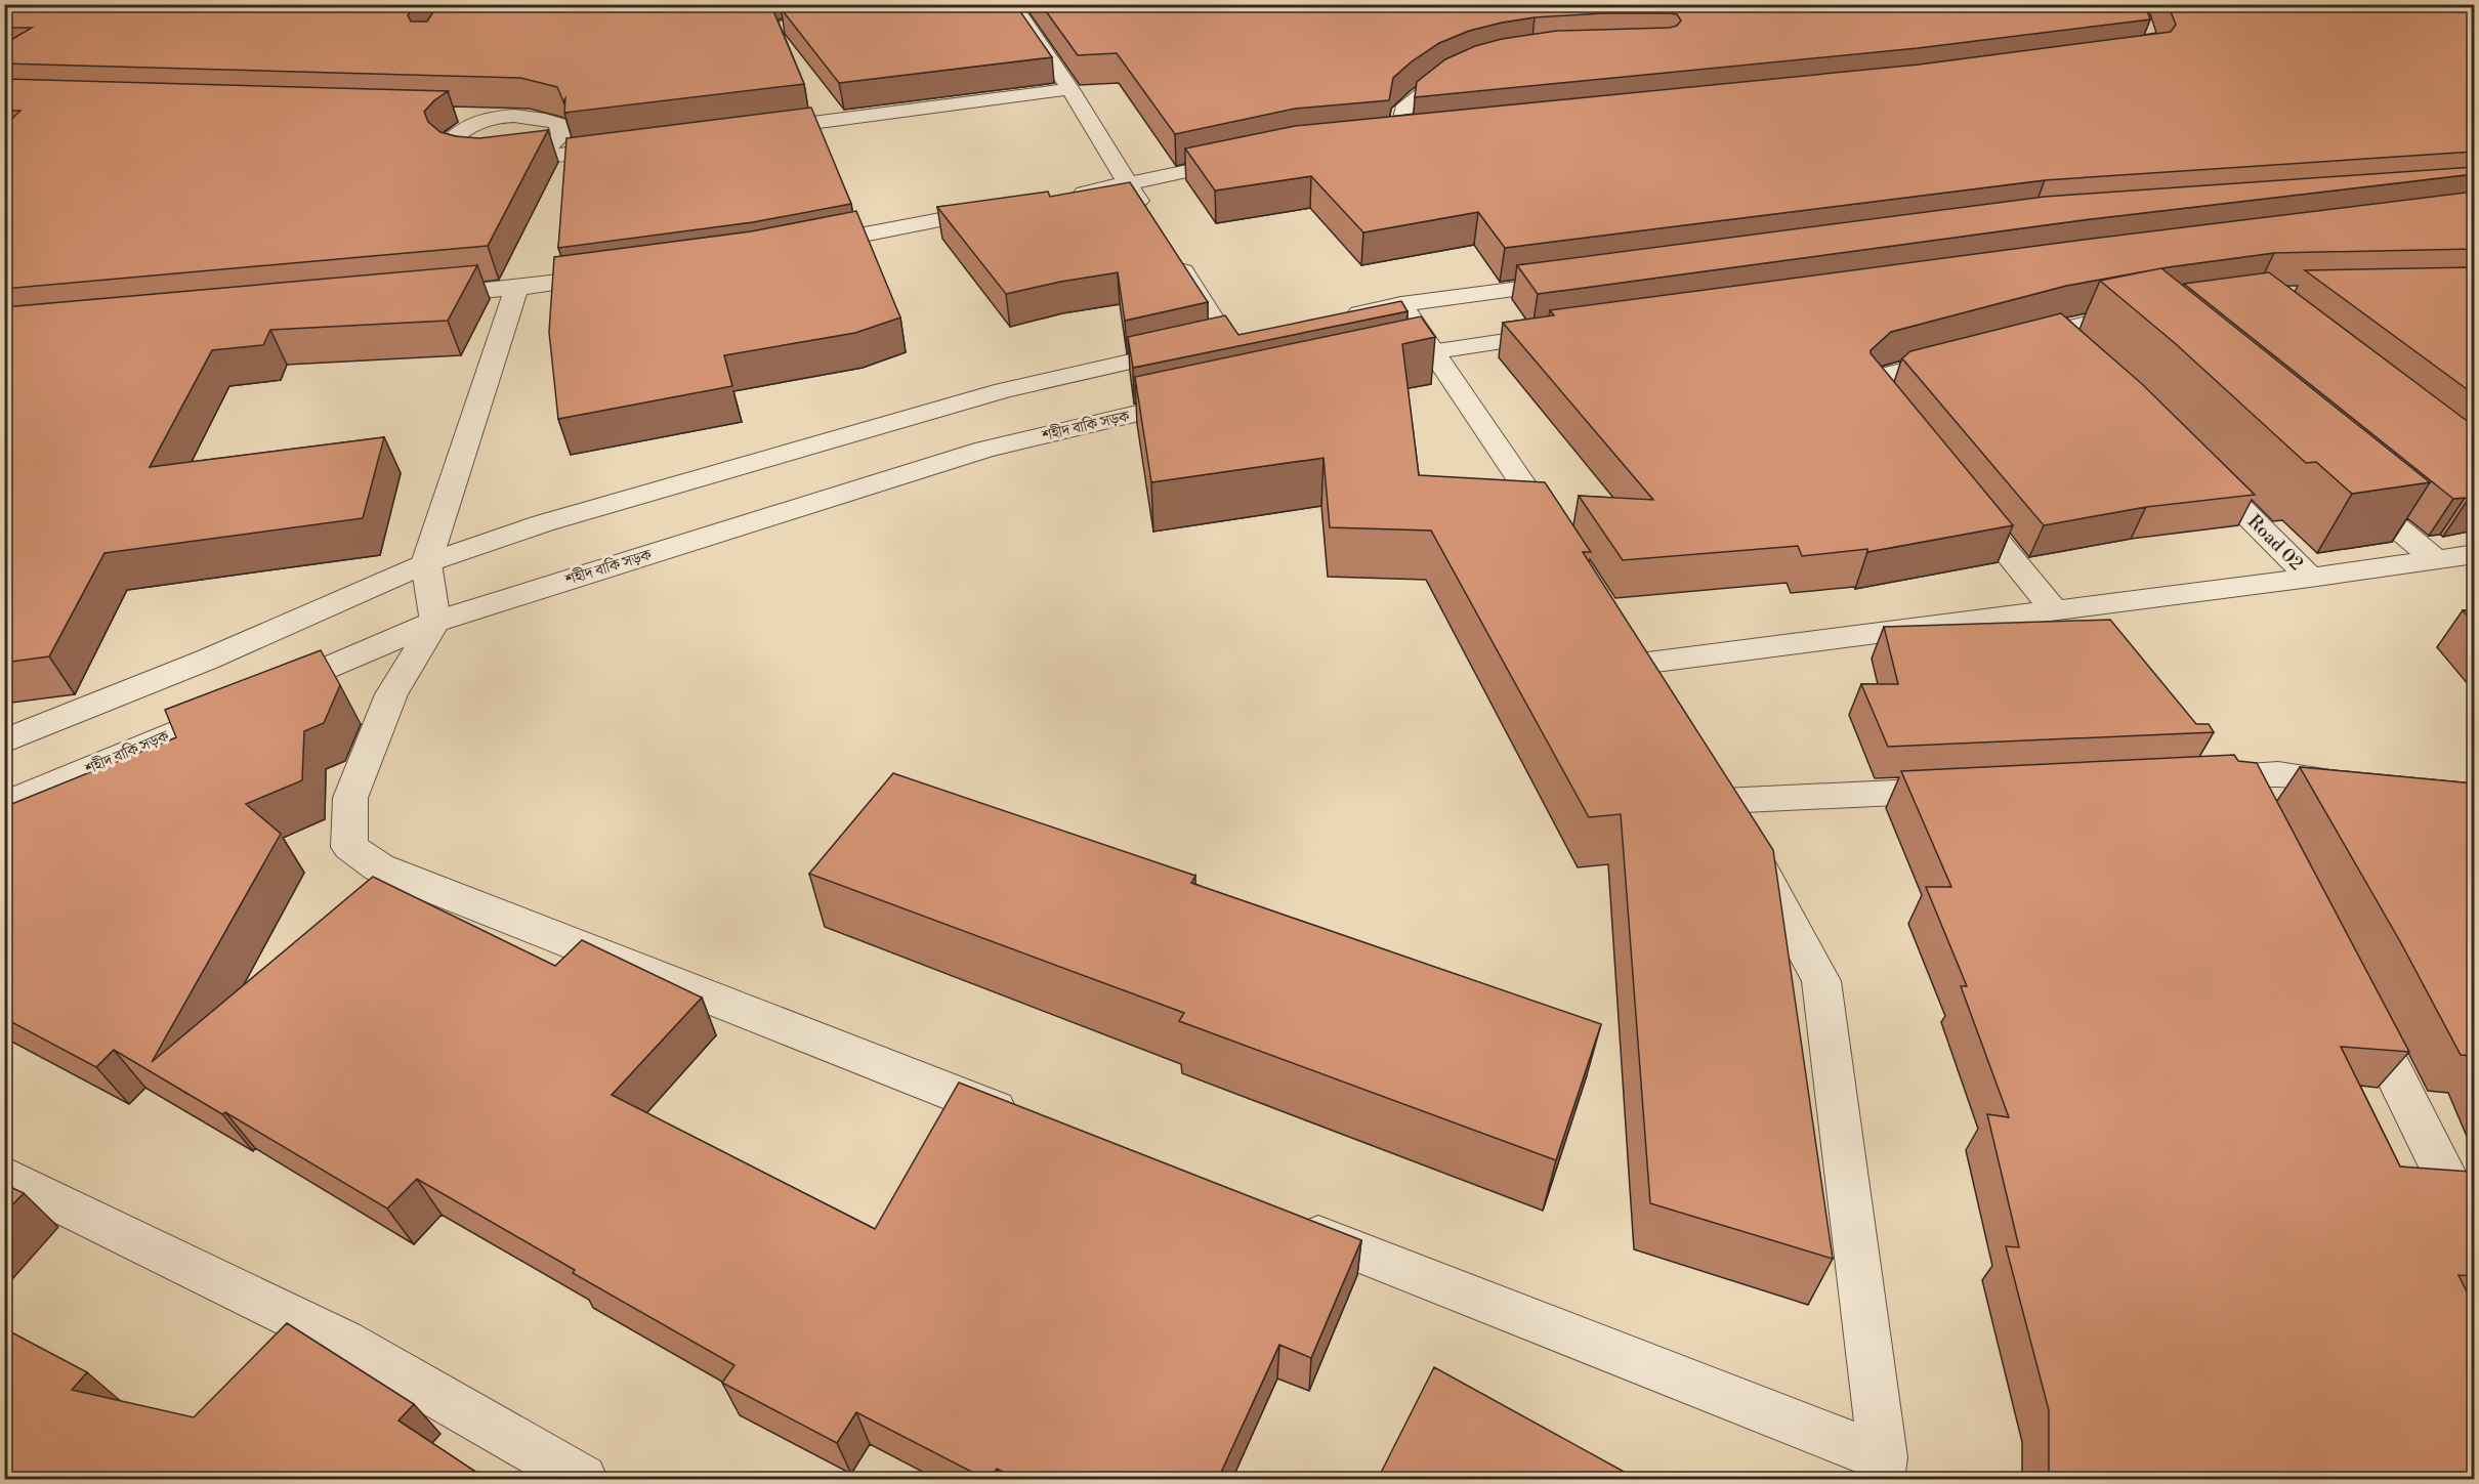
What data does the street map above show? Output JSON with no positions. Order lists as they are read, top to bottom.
{
  "streets": {
    "street": ["শহীদ বাকি সড়ক", "Road 02"]
  }
}
